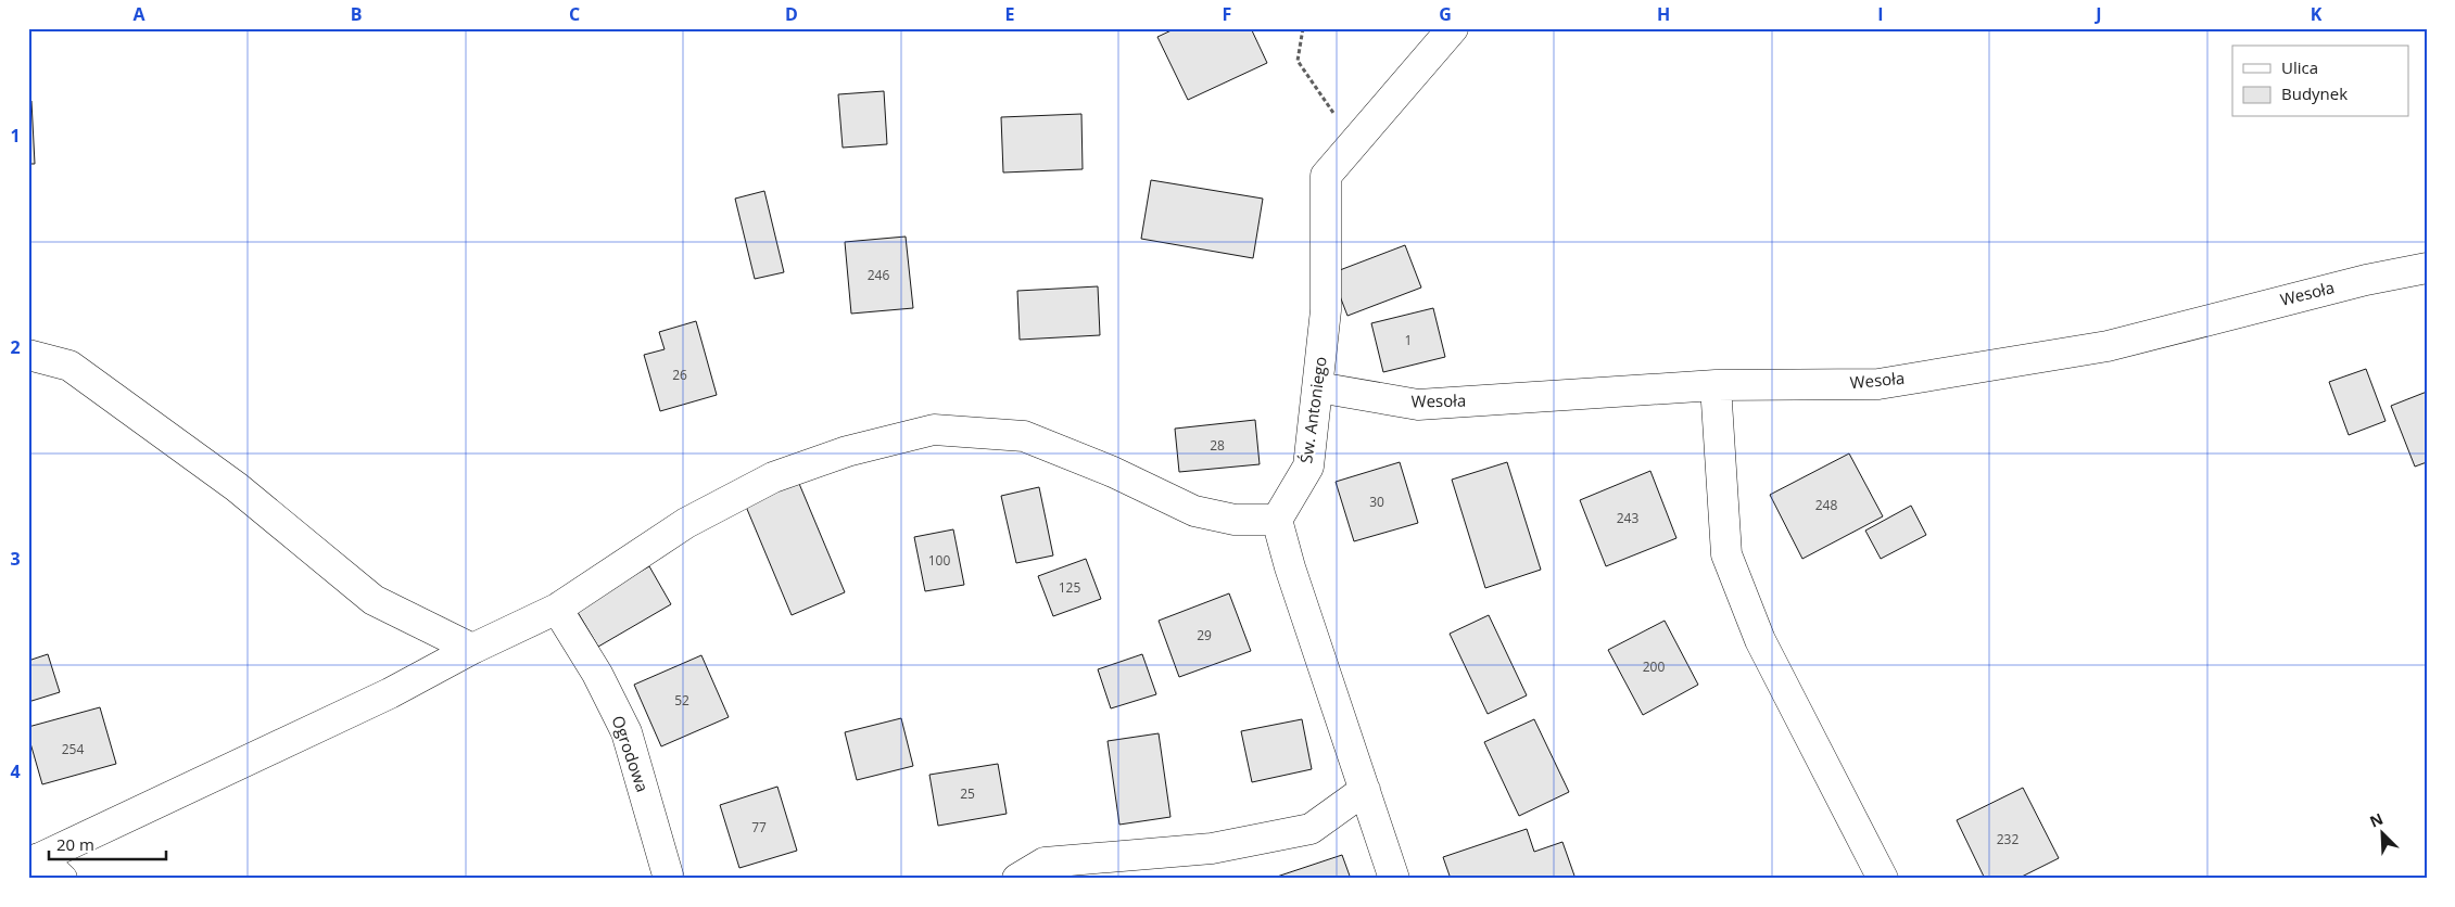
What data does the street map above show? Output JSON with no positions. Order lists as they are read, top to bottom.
{
  "streets": {
    "street": ["Wesoła", "Św. Antoniego", "Ogrodowa"]
  },
  "crossings": [
    ["Wesoła", "Św. Antoniego"]
  ],
  "house_numbers": [
    "246",
    "1",
    "26",
    "28",
    "30",
    "248",
    "243",
    "100",
    "125",
    "29",
    "200",
    "52",
    "254",
    "25",
    "77",
    "232"
  ],
  "legend": ["Ulica", "Budynek"],
  "scale_bar": "20 m",
  "north": "top left",
  "grid": {
    "columns": [
      "A",
      "B",
      "C",
      "D",
      "E",
      "F",
      "G",
      "H",
      "I",
      "J",
      "K"
    ],
    "rows": [
      "1",
      "2",
      "3",
      "4"
    ]
  }
}
